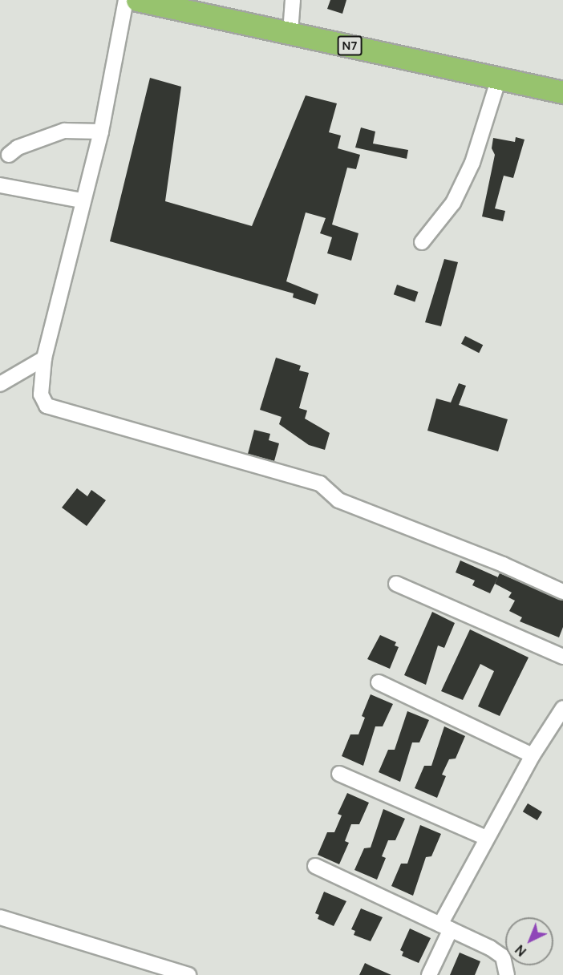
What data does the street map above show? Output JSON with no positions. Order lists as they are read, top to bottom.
{
  "streets": {
    "highway": ["N7"]
  },
  "north": "bottom left"
}
